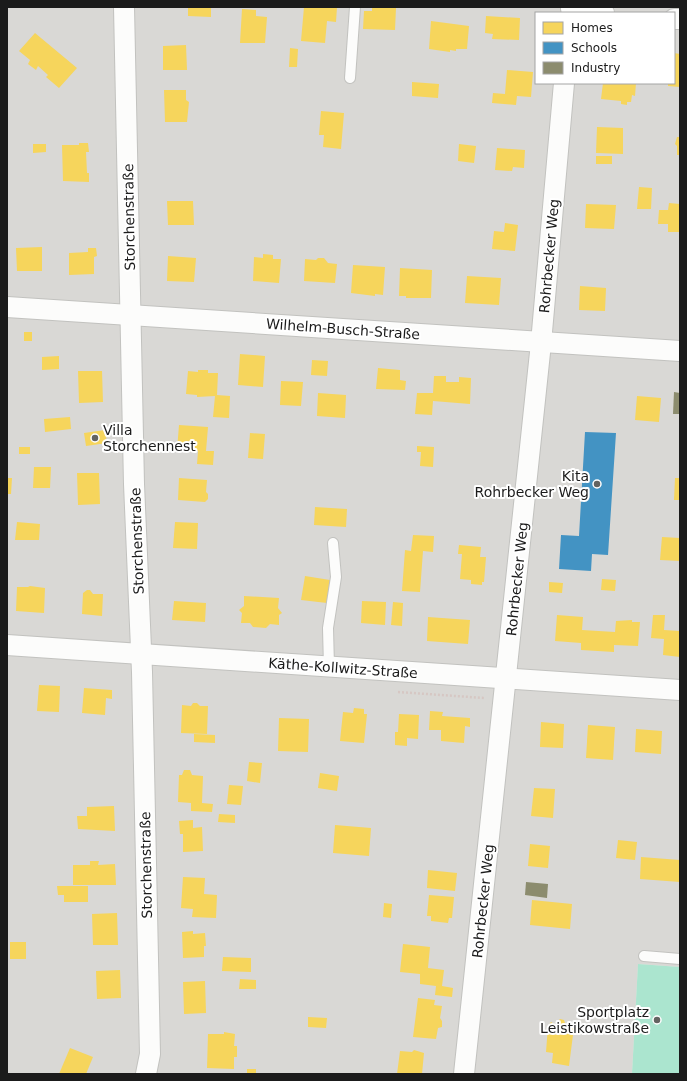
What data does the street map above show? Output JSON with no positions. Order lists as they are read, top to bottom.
{
  "streets": {
    "street": [
      "Storchenstraße",
      "Rohrbecker Weg",
      "Wilhelm-Busch-Straße",
      "Käthe-Kollwitz-Straße"
    ]
  },
  "crossings": [
    ["Storchenstraße", "Wilhelm-Busch-Straße"],
    ["Storchenstraße", "Käthe-Kollwitz-Straße"],
    ["Rohrbecker Weg", "Wilhelm-Busch-Straße"],
    ["Rohrbecker Weg", "Käthe-Kollwitz-Straße"]
  ],
  "places": ["Villa Storchennest", "Kita Rohrbecker Weg", "Sportplatz Leistikowstraße"],
  "legend": ["Homes", "Schools", "Industry"]
}
